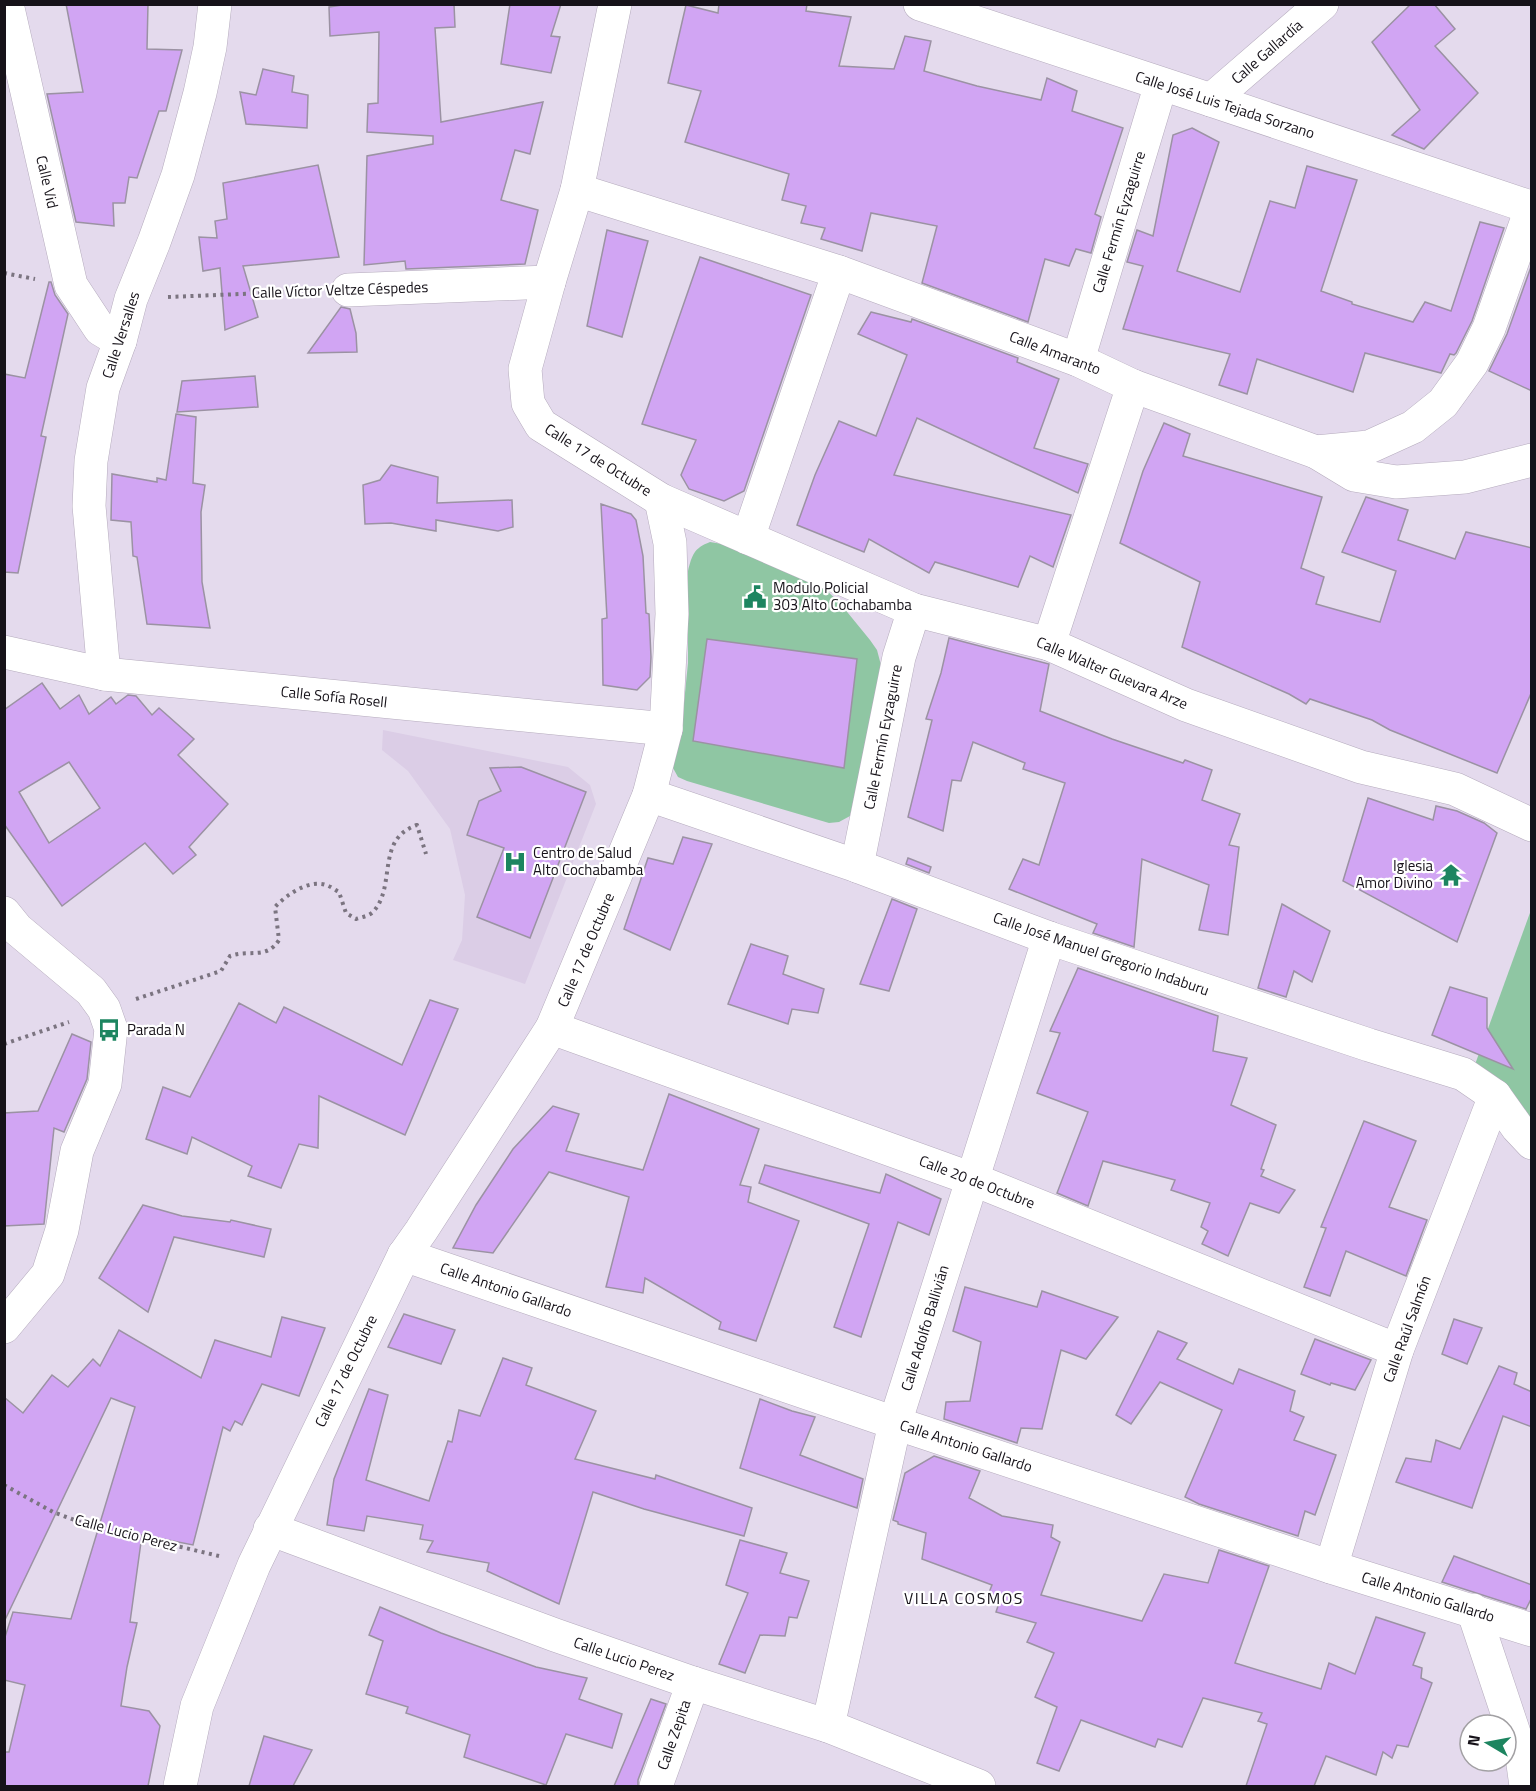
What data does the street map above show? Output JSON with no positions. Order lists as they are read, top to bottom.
{
  "streets": {
    "street": [
      "Calle Gallardía",
      "Calle José Luis Tejada Sorzano",
      "Calle Vid",
      "Calle Fermín Eyzaguirre",
      "Calle Víctor Veltze Céspedes",
      "Calle Versalles",
      "Calle Amaranto",
      "Calle 17 de Octubre",
      "Calle Walter Guevara Arze",
      "Calle Sofía Rosell",
      "Calle José Manuel Gregorio Indaburu",
      "Calle 20 de Octubre",
      "Calle Antonio Gallardo",
      "Calle Adolfo Ballivián",
      "Calle Raúl Salmón",
      "Calle Lucio Perez",
      "Calle Zepita"
    ]
  },
  "crossings": [
    ["Calle Gallardía", "Calle José Luis Tejada Sorzano"],
    ["Calle José Luis Tejada Sorzano", "Calle Fermín Eyzaguirre"],
    ["Calle Vid", "Calle Versalles"],
    ["Calle Fermín Eyzaguirre", "Calle Amaranto"],
    ["Calle Fermín Eyzaguirre", "Calle Walter Guevara Arze"],
    ["Calle Fermín Eyzaguirre", "Calle José Manuel Gregorio Indaburu"],
    ["Calle Víctor Veltze Céspedes", "Calle Versalles"],
    ["Calle Víctor Veltze Céspedes", "Calle 17 de Octubre"],
    ["Calle Versalles", "Calle Sofía Rosell"],
    ["Calle Amaranto", "Calle 17 de Octubre"],
    ["Calle 17 de Octubre", "Calle Walter Guevara Arze"],
    ["Calle 17 de Octubre", "Calle Sofía Rosell"],
    ["Calle 17 de Octubre", "Calle José Manuel Gregorio Indaburu"],
    ["Calle 17 de Octubre", "Calle 20 de Octubre"],
    ["Calle 17 de Octubre", "Calle Antonio Gallardo"],
    ["Calle 17 de Octubre", "Calle Lucio Perez"],
    ["Calle José Manuel Gregorio Indaburu", "Calle Adolfo Ballivián"],
    ["Calle José Manuel Gregorio Indaburu", "Calle Raúl Salmón"],
    ["Calle 20 de Octubre", "Calle Adolfo Ballivián"],
    ["Calle 20 de Octubre", "Calle Raúl Salmón"],
    ["Calle Antonio Gallardo", "Calle Adolfo Ballivián"],
    ["Calle Antonio Gallardo", "Calle Raúl Salmón"],
    ["Calle Adolfo Ballivián", "Calle Lucio Perez"],
    ["Calle Lucio Perez", "Calle Zepita"]
  ],
  "districts": ["VILLA COSMOS"],
  "places": {
    "public building": ["Modulo Policial 303 Alto Cochabamba"],
    "hospital": ["Centro de Salud Alto Cochabamba"],
    "temple": ["Iglesia Amor Divino"],
    "bus stop": ["Parada N"]
  },
  "north": "left"
}
